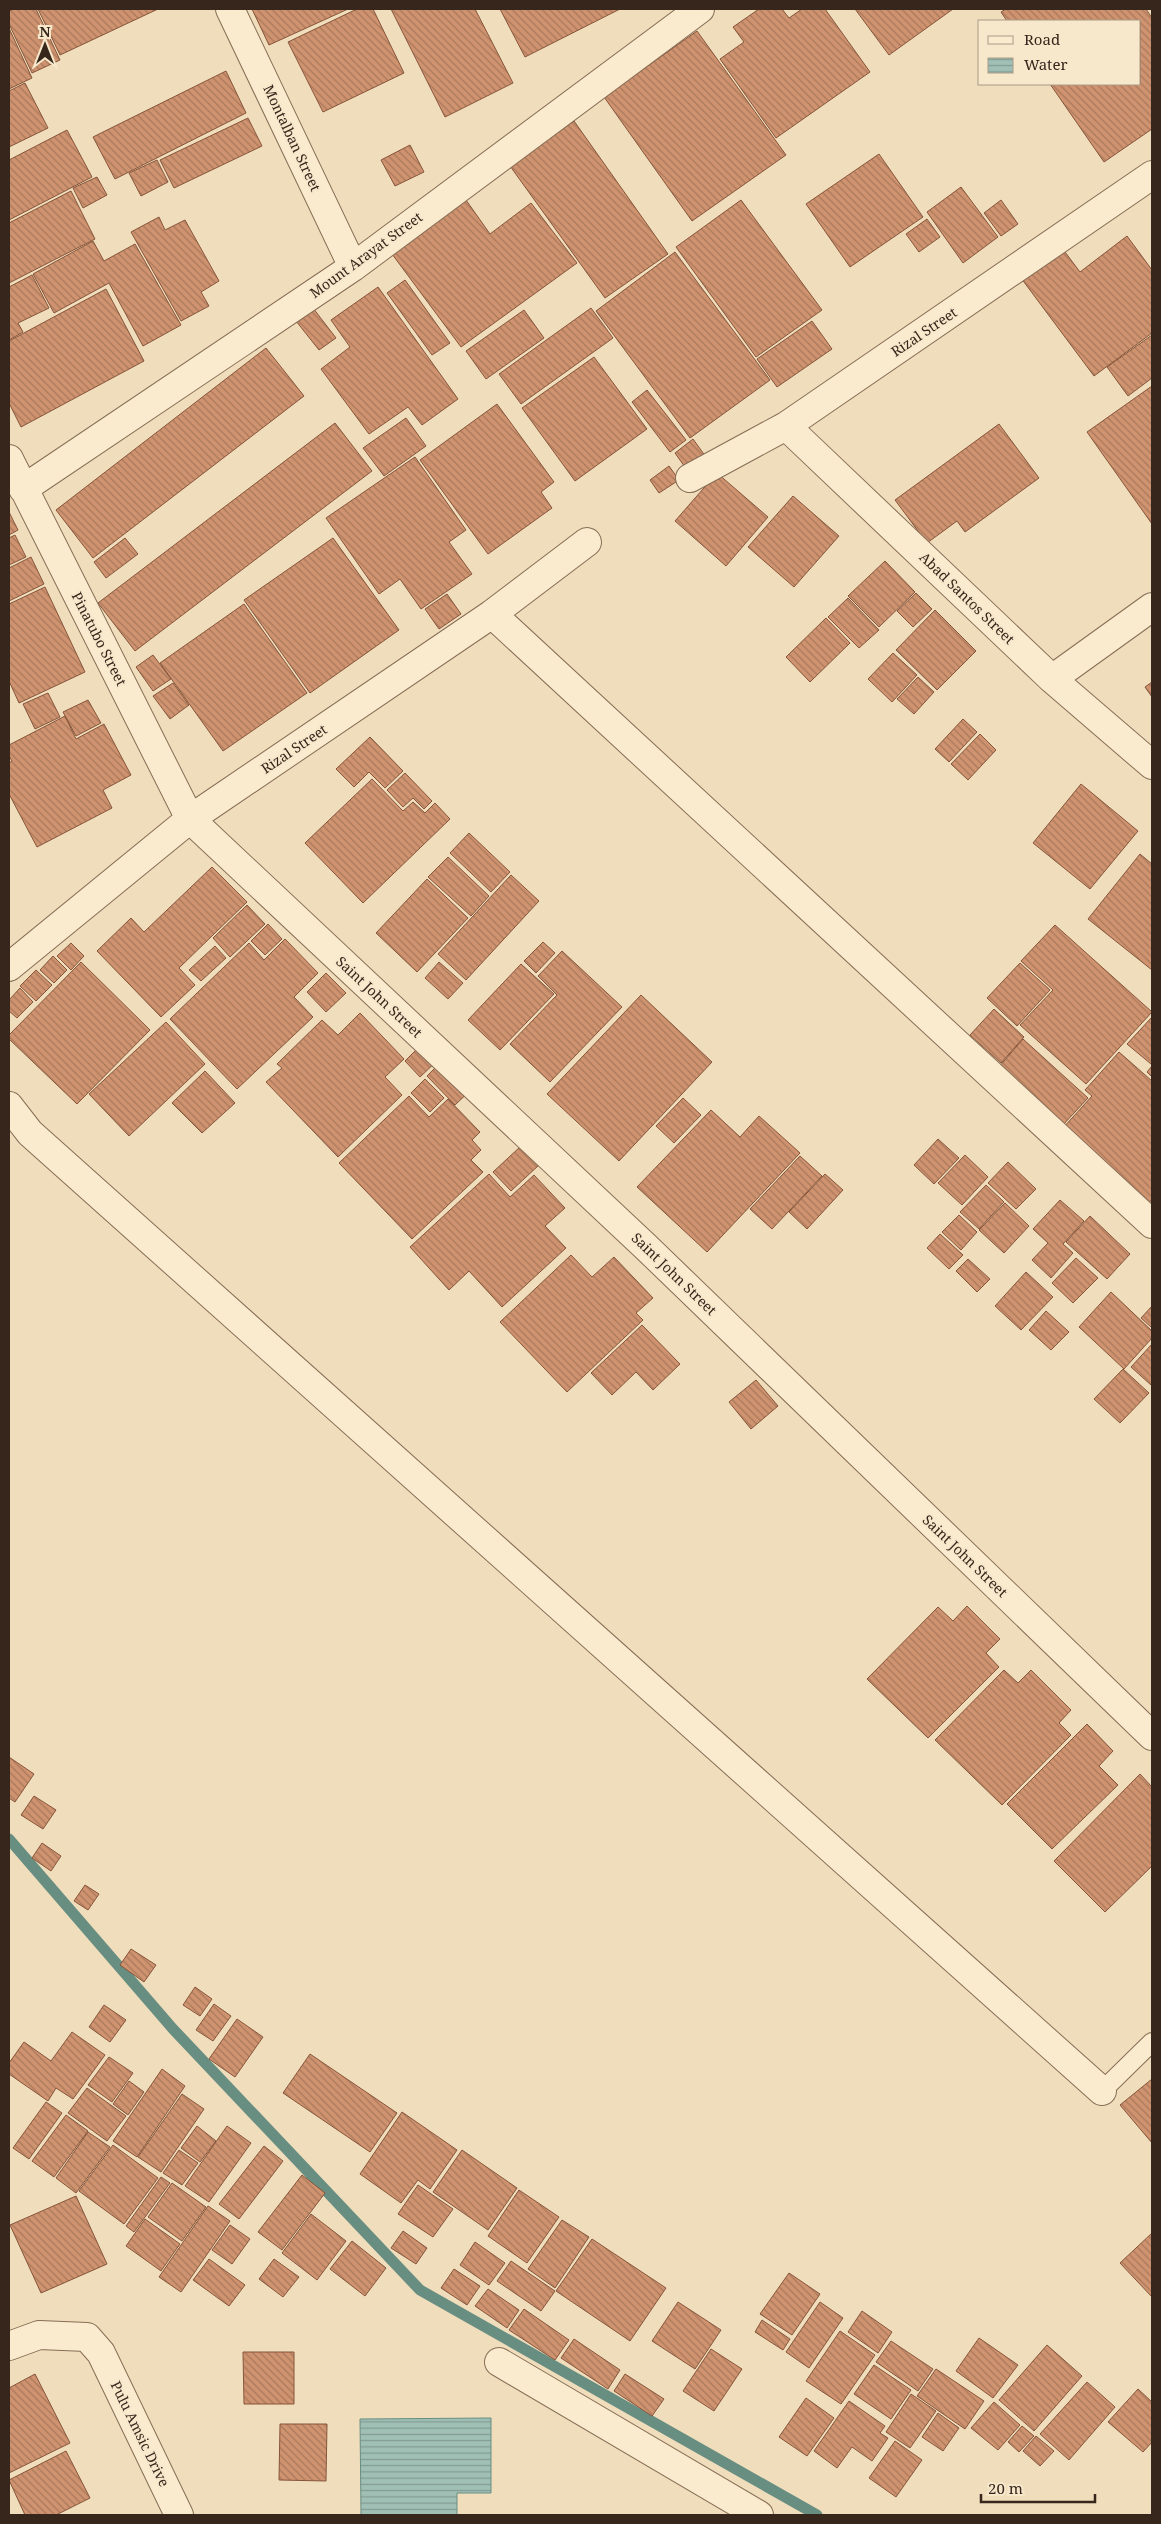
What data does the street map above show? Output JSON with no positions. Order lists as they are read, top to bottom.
{
  "streets": {
    "street": [
      "Montalban Street",
      "Mount Arayat Street",
      "Rizal Street",
      "Abad Santos Street",
      "Pinatubo Street",
      "Saint John Street",
      "Pulu Amsic Drive"
    ]
  },
  "crossings": [
    ["Montalban Street", "Mount Arayat Street"],
    ["Mount Arayat Street", "Pinatubo Street"],
    ["Rizal Street", "Abad Santos Street"],
    ["Rizal Street", "Pinatubo Street"],
    ["Rizal Street", "Saint John Street"],
    ["Pinatubo Street", "Saint John Street"]
  ],
  "legend": ["Road", "Water"],
  "scale_bar": "20 m",
  "north": "top"
}
